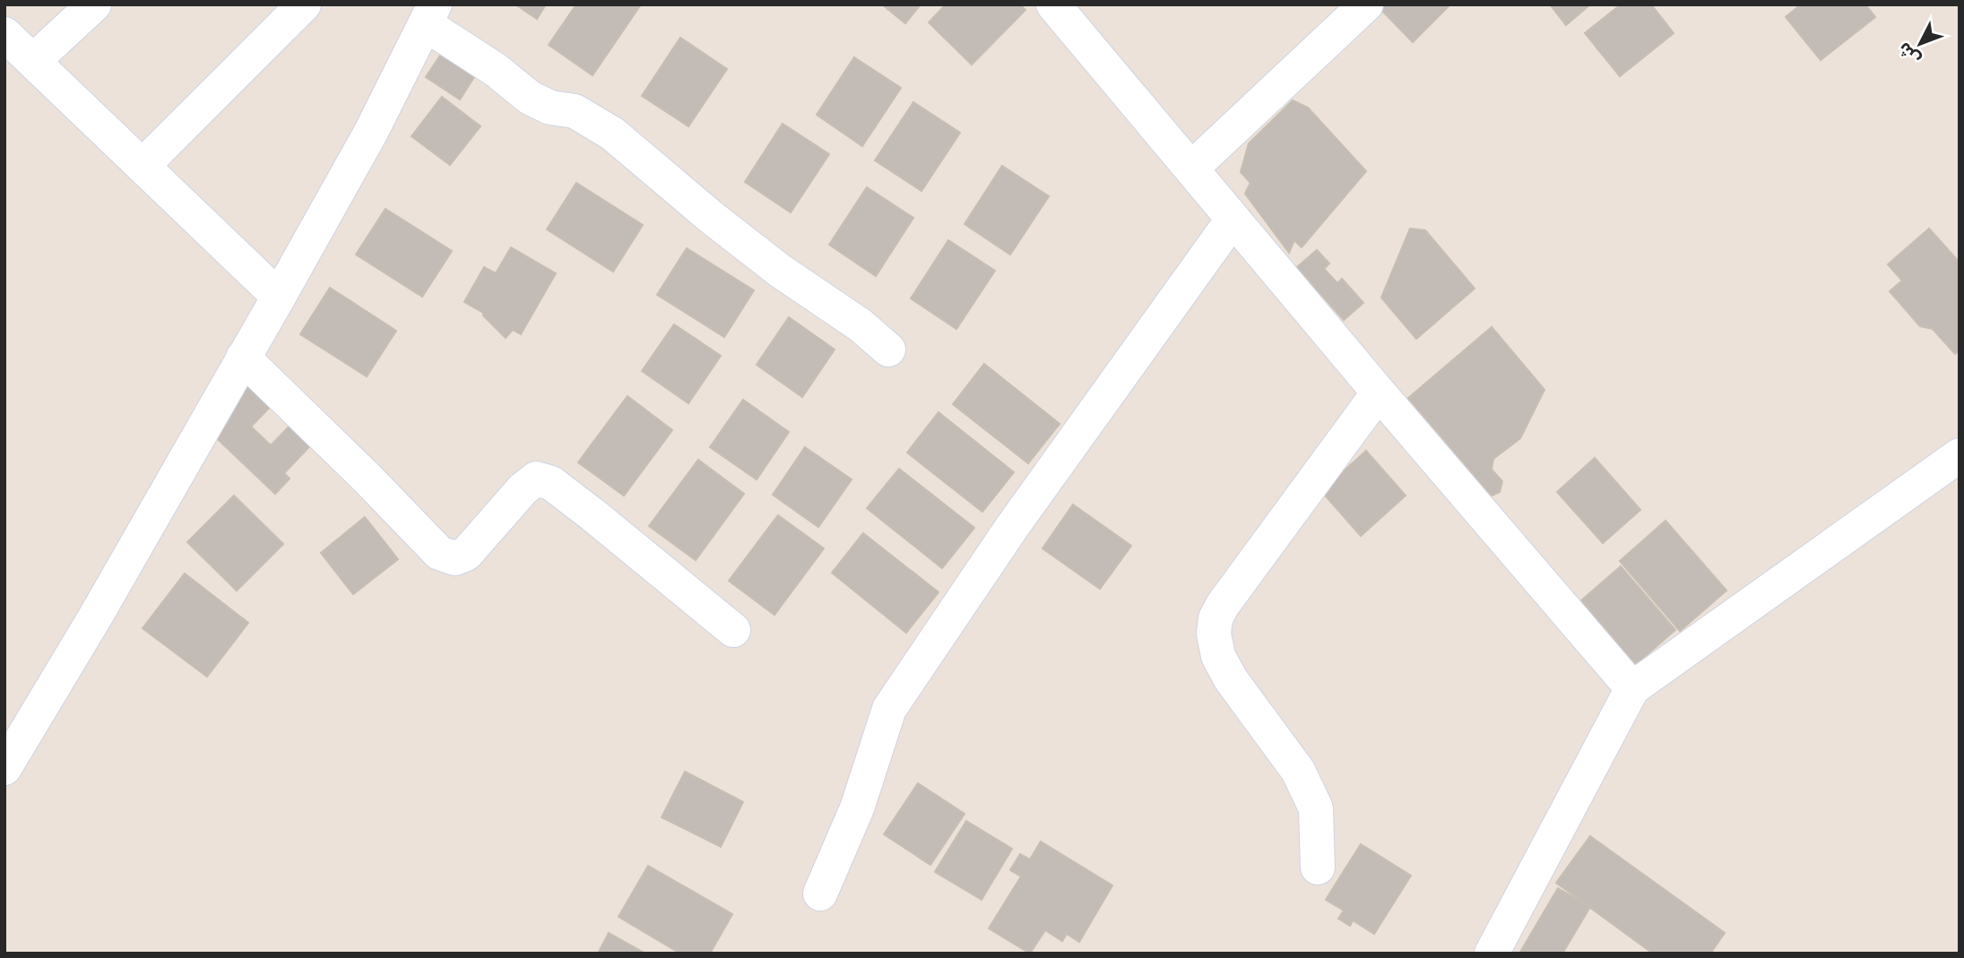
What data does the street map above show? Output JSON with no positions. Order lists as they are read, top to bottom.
{
  "north": "bottom left"
}
